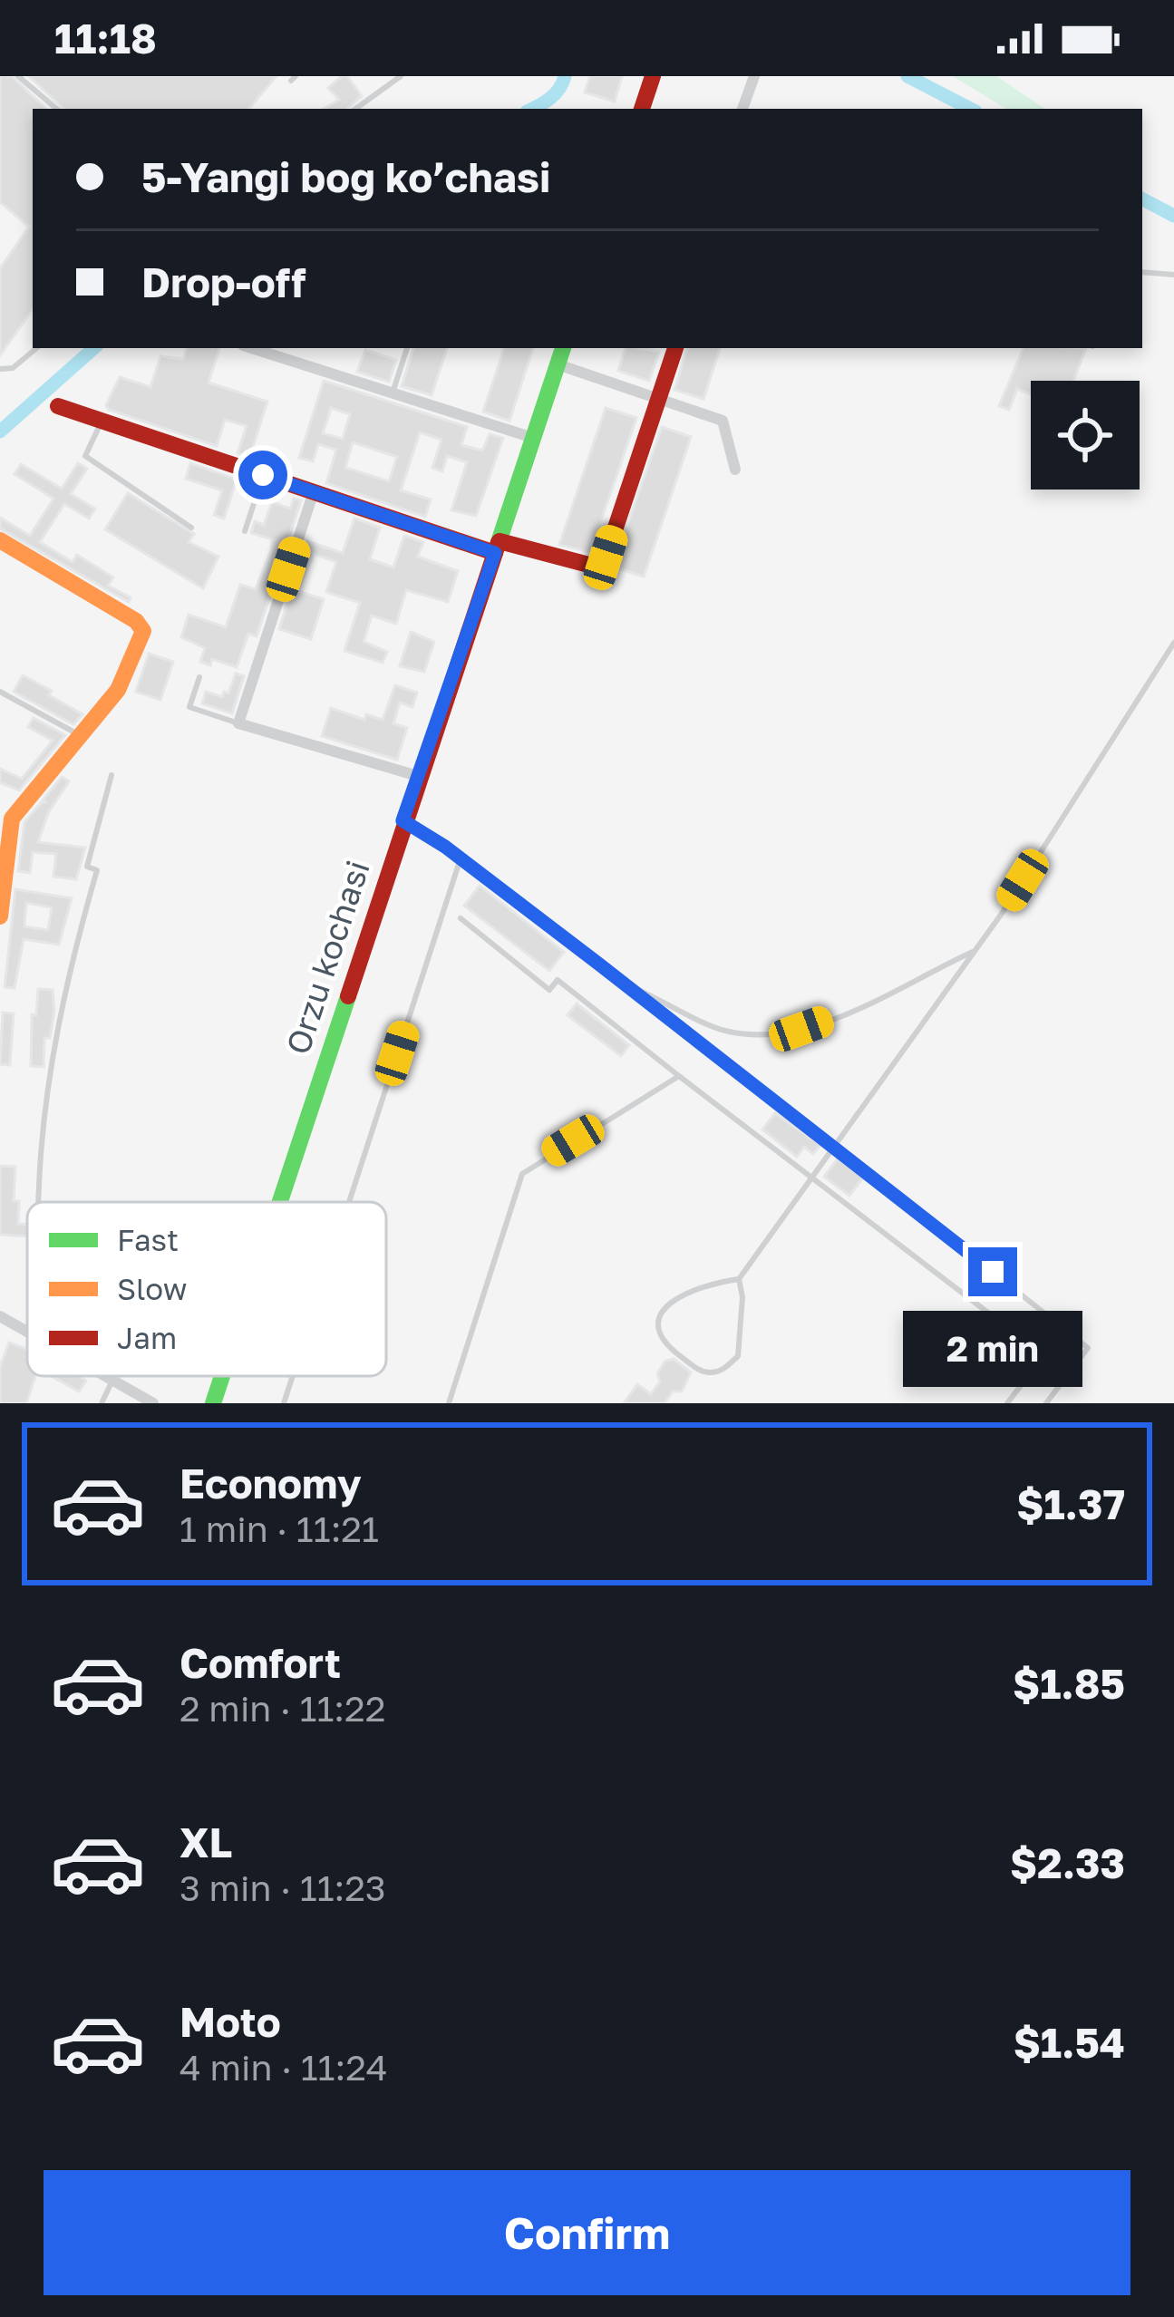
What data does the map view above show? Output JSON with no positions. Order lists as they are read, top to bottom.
{
  "streets": {
    "street": ["Orzu kochasi"]
  },
  "legend": ["Fast", "Slow", "Jam"],
  "page": {
    "status": "11:18",
    "banner": ["5-Yangi bog koʼchasi", "Drop-off"],
    "bubble": "2 min",
    "list": [
      {
        "name": "Economy",
        "note": "1 min · 11:21",
        "value": "$1.37"
      },
      {
        "name": "Comfort",
        "note": "2 min · 11:22",
        "value": "$1.85"
      },
      {
        "name": "XL",
        "note": "3 min · 11:23",
        "value": "$2.33"
      },
      {
        "name": "Moto",
        "note": "4 min · 11:24",
        "value": "$1.54"
      }
    ],
    "buttons": "Confirm"
  }
}
